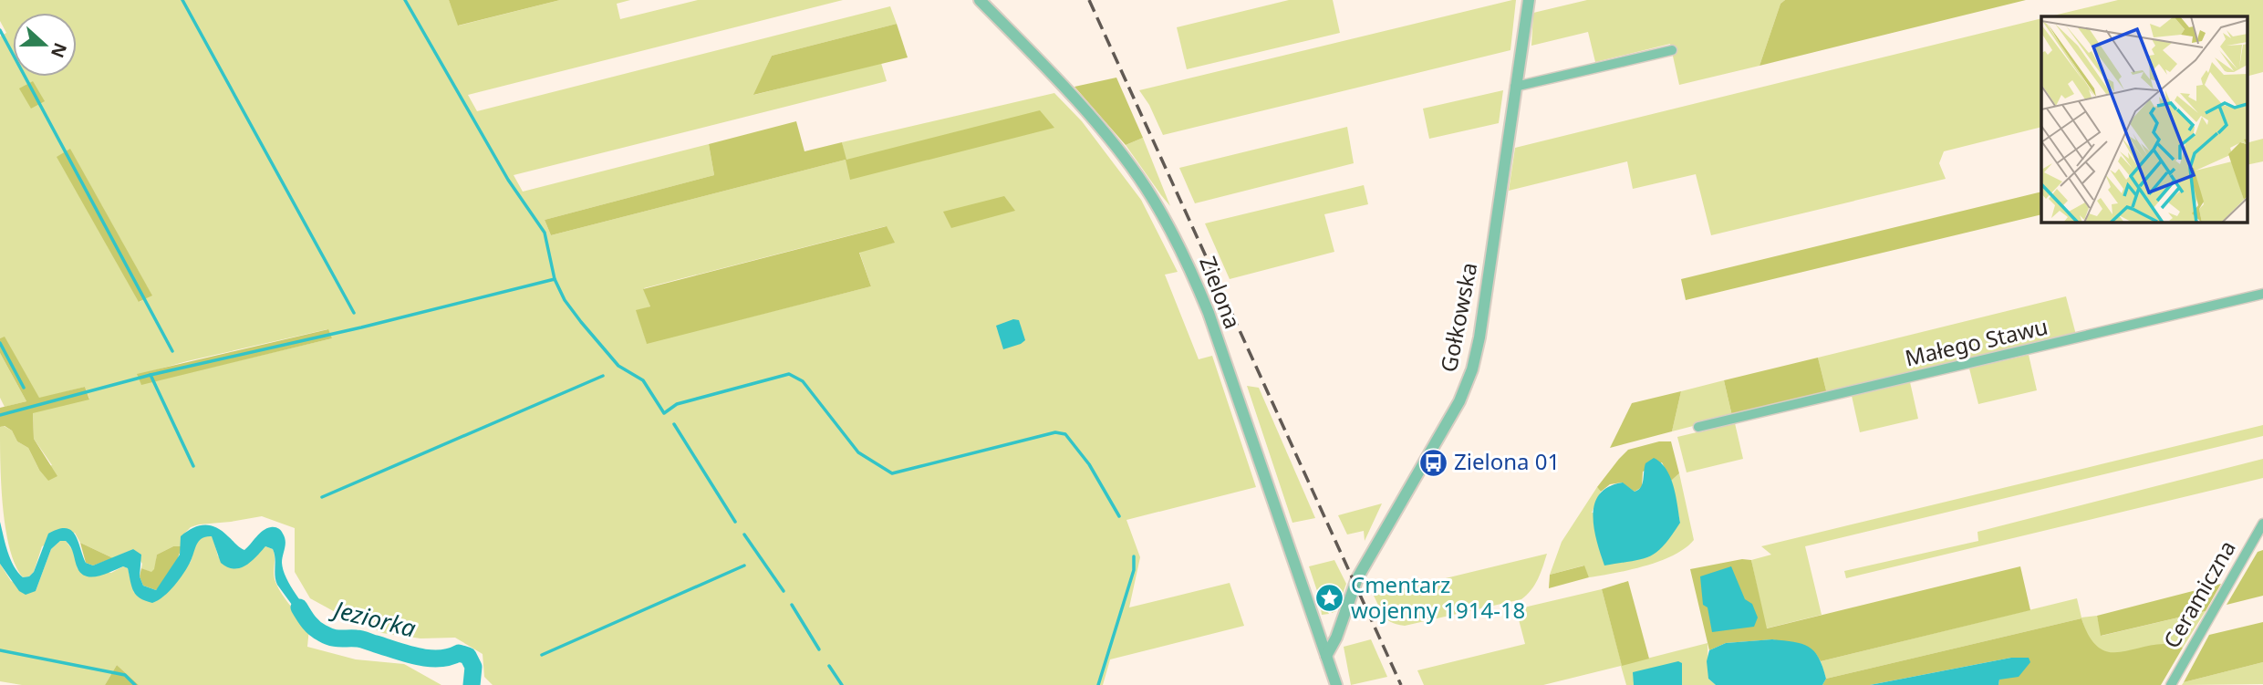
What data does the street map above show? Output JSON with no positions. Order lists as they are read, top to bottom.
{
  "streets": {
    "street": [
      "Zielona",
      "Gołkowska",
      "Małego Stawu",
      "Ceramiczna"
    ]
  },
  "crossings": [
    ["Zielona", "Gołkowska"]
  ],
  "water": ["Jeziorka"],
  "places": {
    "bus stop": ["Zielona 01"],
    "place": ["Cmentarz wojenny 1914-18"]
  },
  "north": "right"
}
